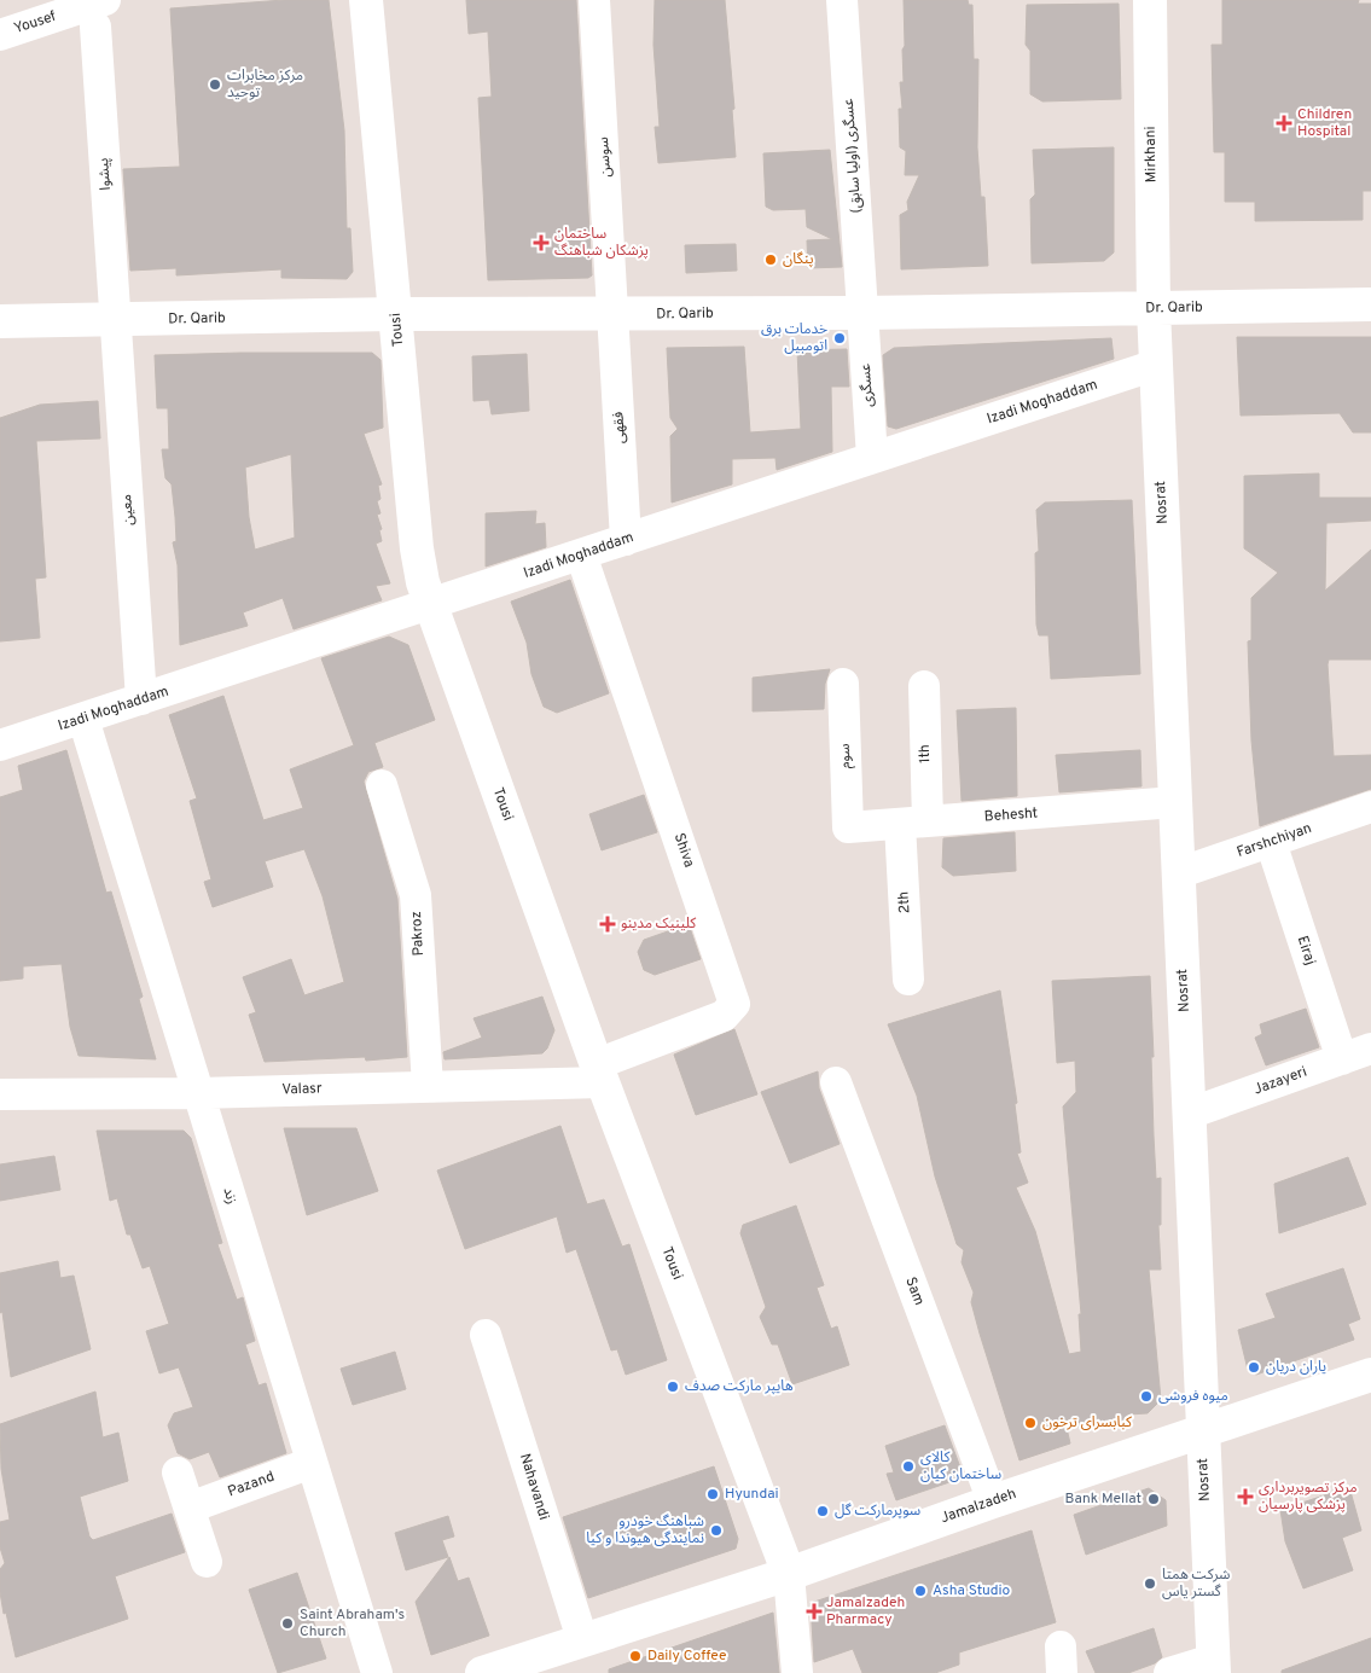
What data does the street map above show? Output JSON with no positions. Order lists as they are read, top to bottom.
{
  "streets": {
    "main road": [
      "Mirkhani",
      "Dr. Qarib",
      "Tousi",
      "Nosrat",
      "Jamalzadeh"
    ],
    "street": [
      "Yousef",
      "عسگری (اولیا سابق)",
      "سوسن",
      "پیشوا",
      "عسگری",
      "Izadi Moghaddam",
      "فقهی",
      "معین",
      "1th",
      "سوم",
      "Behesht",
      "Farshchiyan",
      "Shiva",
      "2th",
      "Pakroz",
      "Eiraj",
      "Jazayeri",
      "Valasr",
      "زند",
      "Sam",
      "Pazand",
      "Nahavandi"
    ]
  },
  "crossings": [
    ["Yousef", "پیشوا"],
    ["Mirkhani", "Dr. Qarib"],
    ["Mirkhani", "Nosrat"],
    ["عسگری (اولیا سابق)", "Dr. Qarib"],
    ["عسگری (اولیا سابق)", "عسگری"],
    ["سوسن", "Dr. Qarib"],
    ["سوسن", "فقهی"],
    ["پیشوا", "Dr. Qarib"],
    ["پیشوا", "معین"],
    ["Dr. Qarib", "Tousi"],
    ["Dr. Qarib", "عسگری"],
    ["Dr. Qarib", "فقهی"],
    ["Dr. Qarib", "Nosrat"],
    ["Dr. Qarib", "معین"],
    ["Tousi", "Izadi Moghaddam"],
    ["Tousi", "Shiva"],
    ["Tousi", "Valasr"],
    ["Tousi", "Jamalzadeh"],
    ["عسگری", "Izadi Moghaddam"],
    ["Izadi Moghaddam", "فقهی"],
    ["Izadi Moghaddam", "Nosrat"],
    ["Izadi Moghaddam", "معین"],
    ["Izadi Moghaddam", "Shiva"],
    ["Izadi Moghaddam", "زند"],
    ["Nosrat", "Behesht"],
    ["Nosrat", "Farshchiyan"],
    ["Nosrat", "Jazayeri"],
    ["Nosrat", "Jamalzadeh"],
    ["1th", "Behesht"],
    ["1th", "2th"],
    ["سوم", "Behesht"],
    ["Behesht", "2th"],
    ["Farshchiyan", "Eiraj"],
    ["Shiva", "Valasr"],
    ["Pakroz", "Valasr"],
    ["Eiraj", "Jazayeri"],
    ["Valasr", "زند"],
    ["زند", "Pazand"],
    ["Sam", "Jamalzadeh"],
    ["Nahavandi", "Jamalzadeh"]
  ],
  "places": {
    "other": [
      "مرکز مخابرات توحید",
      "پنگان",
      "خدمات برق اتومبیل",
      "یاران دریان",
      "هايپر ماركت صدف",
      "میوه فروشی",
      "کبابسرای ترخون",
      "کالای ساختمان کیان",
      "Hyundai",
      "Bank Mellat",
      "سوپرمارکت گل",
      "شباهنگ خودرو نمایندگی هیوندا و کیا",
      "شرکت همتا گستر یاس",
      "Asha Studio",
      "Saint Abraham's Church",
      "Daily Coffee"
    ],
    "health": [
      "Children Hospital",
      "ساختمان پزشکان شباهنگ",
      "کلینیک مدینو",
      "مرکز تصویربرداری پزشکی پارسیان",
      "Jamalzadeh Pharmacy"
    ]
  }
}
